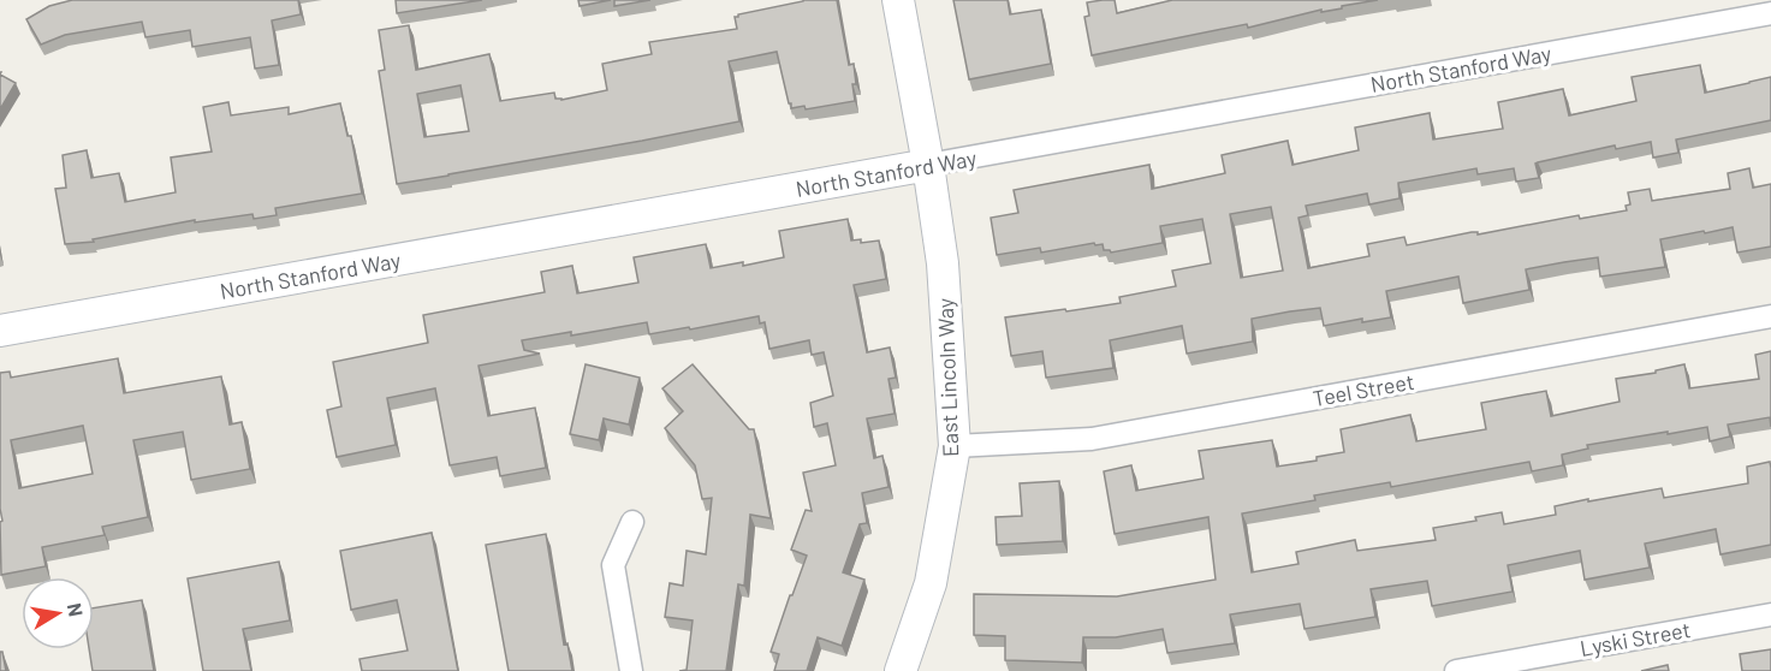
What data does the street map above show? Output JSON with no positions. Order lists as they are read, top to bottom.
{
  "streets": {
    "street": [
      "North Stanford Way",
      "East Lincoln Way",
      "Teel Street",
      "Lyski Street"
    ]
  },
  "crossings": [
    ["North Stanford Way", "East Lincoln Way"],
    ["East Lincoln Way", "Teel Street"]
  ],
  "north": "right"
}
